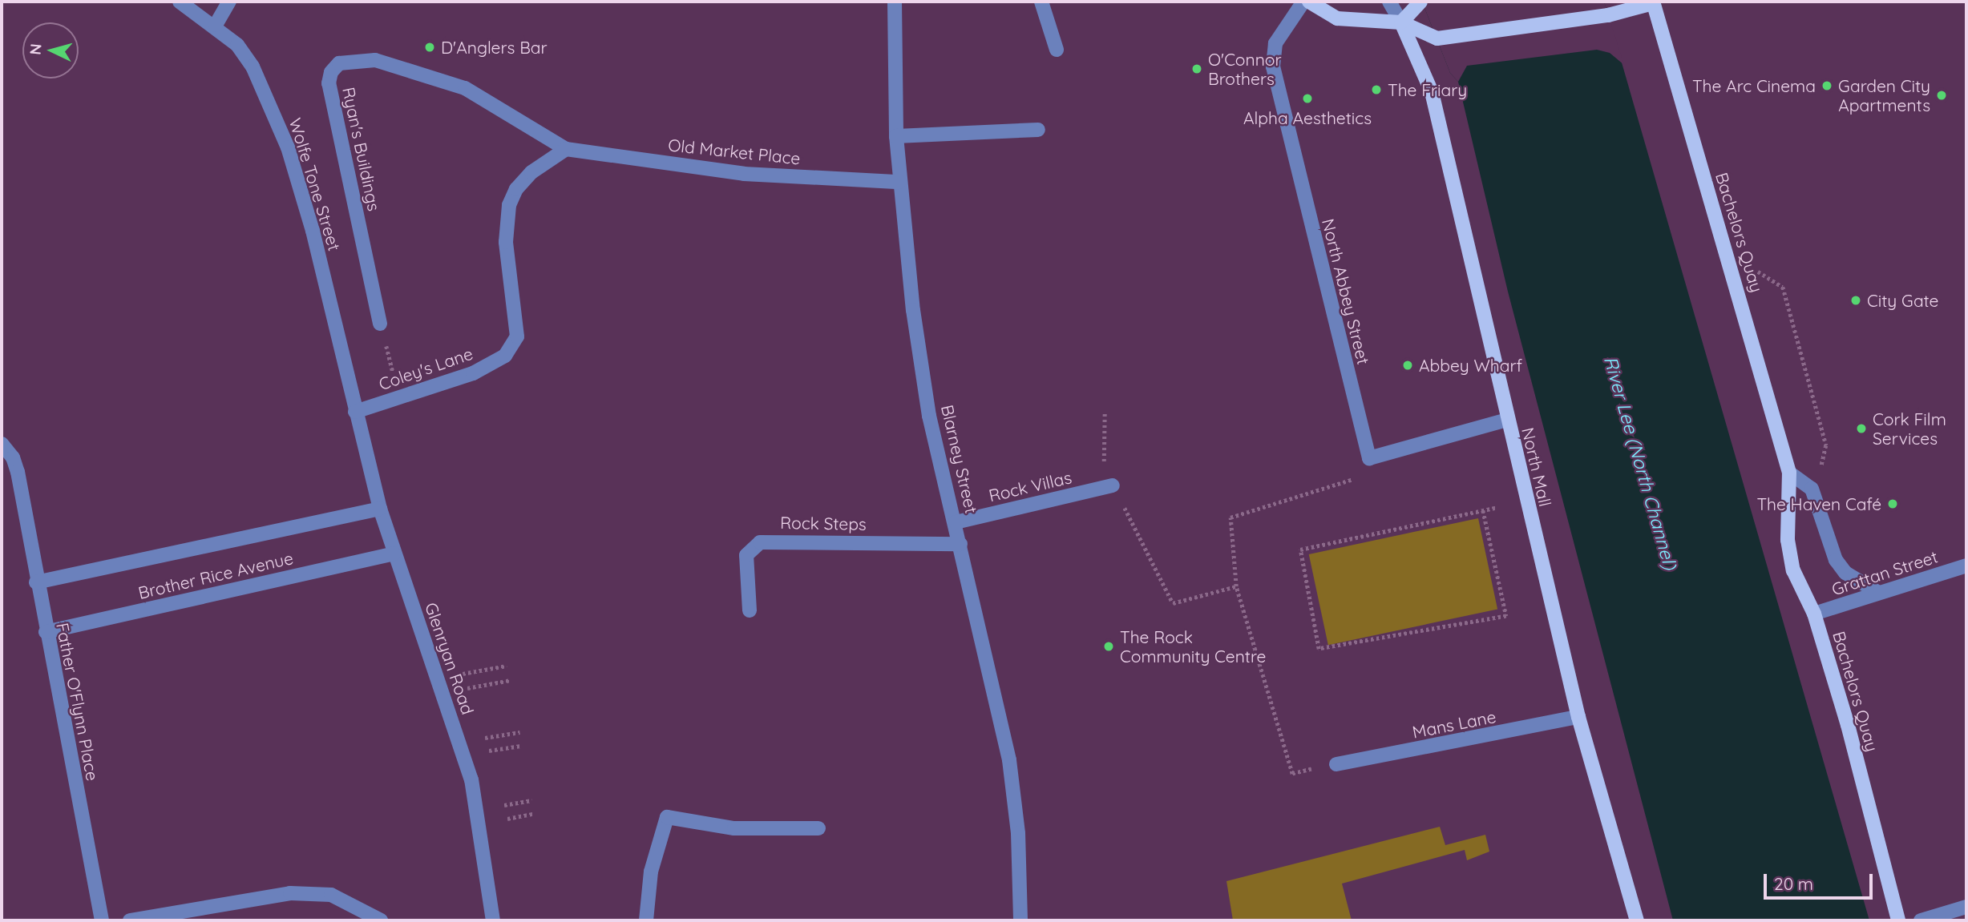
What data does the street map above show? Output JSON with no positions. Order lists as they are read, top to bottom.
{
  "streets": {
    "main road": ["Bachelors Quay", "North Mall"],
    "street": [
      "Ryan's Buildings",
      "Old Market Place",
      "Wolfe Tone Street",
      "North Abbey Street",
      "Coley's Lane",
      "Blarney Street",
      "Rock Villas",
      "Rock Steps",
      "Grattan Street",
      "Brother Rice Avenue",
      "Glenryan Road",
      "Father O'Flynn Place",
      "Mans Lane"
    ]
  },
  "crossings": [
    ["Ryan's Buildings", "Old Market Place"],
    ["Ryan's Buildings", "Coley's Lane"],
    ["Old Market Place", "Coley's Lane"],
    ["Old Market Place", "Blarney Street"],
    ["Wolfe Tone Street", "Coley's Lane"],
    ["Wolfe Tone Street", "Glenryan Road"],
    ["Bachelors Quay", "Grattan Street"],
    ["North Abbey Street", "North Mall"],
    ["Coley's Lane", "Glenryan Road"],
    ["Blarney Street", "Rock Villas"],
    ["Blarney Street", "Rock Steps"],
    ["North Mall", "Mans Lane"],
    ["Brother Rice Avenue", "Glenryan Road"],
    ["Brother Rice Avenue", "Father O'Flynn Place"]
  ],
  "water": ["River Lee (North Channel)"],
  "places": [
    "D'Anglers Bar",
    "O'Connor Brothers",
    "The Arc Cinema",
    "The Friary",
    "Garden City Apartments",
    "Alpha Aesthetics",
    "City Gate",
    "Abbey Wharf",
    "Cork Film Services",
    "The Haven Café",
    "The Rock Community Centre"
  ],
  "scale_bar": "20 m",
  "north": "left"
}
